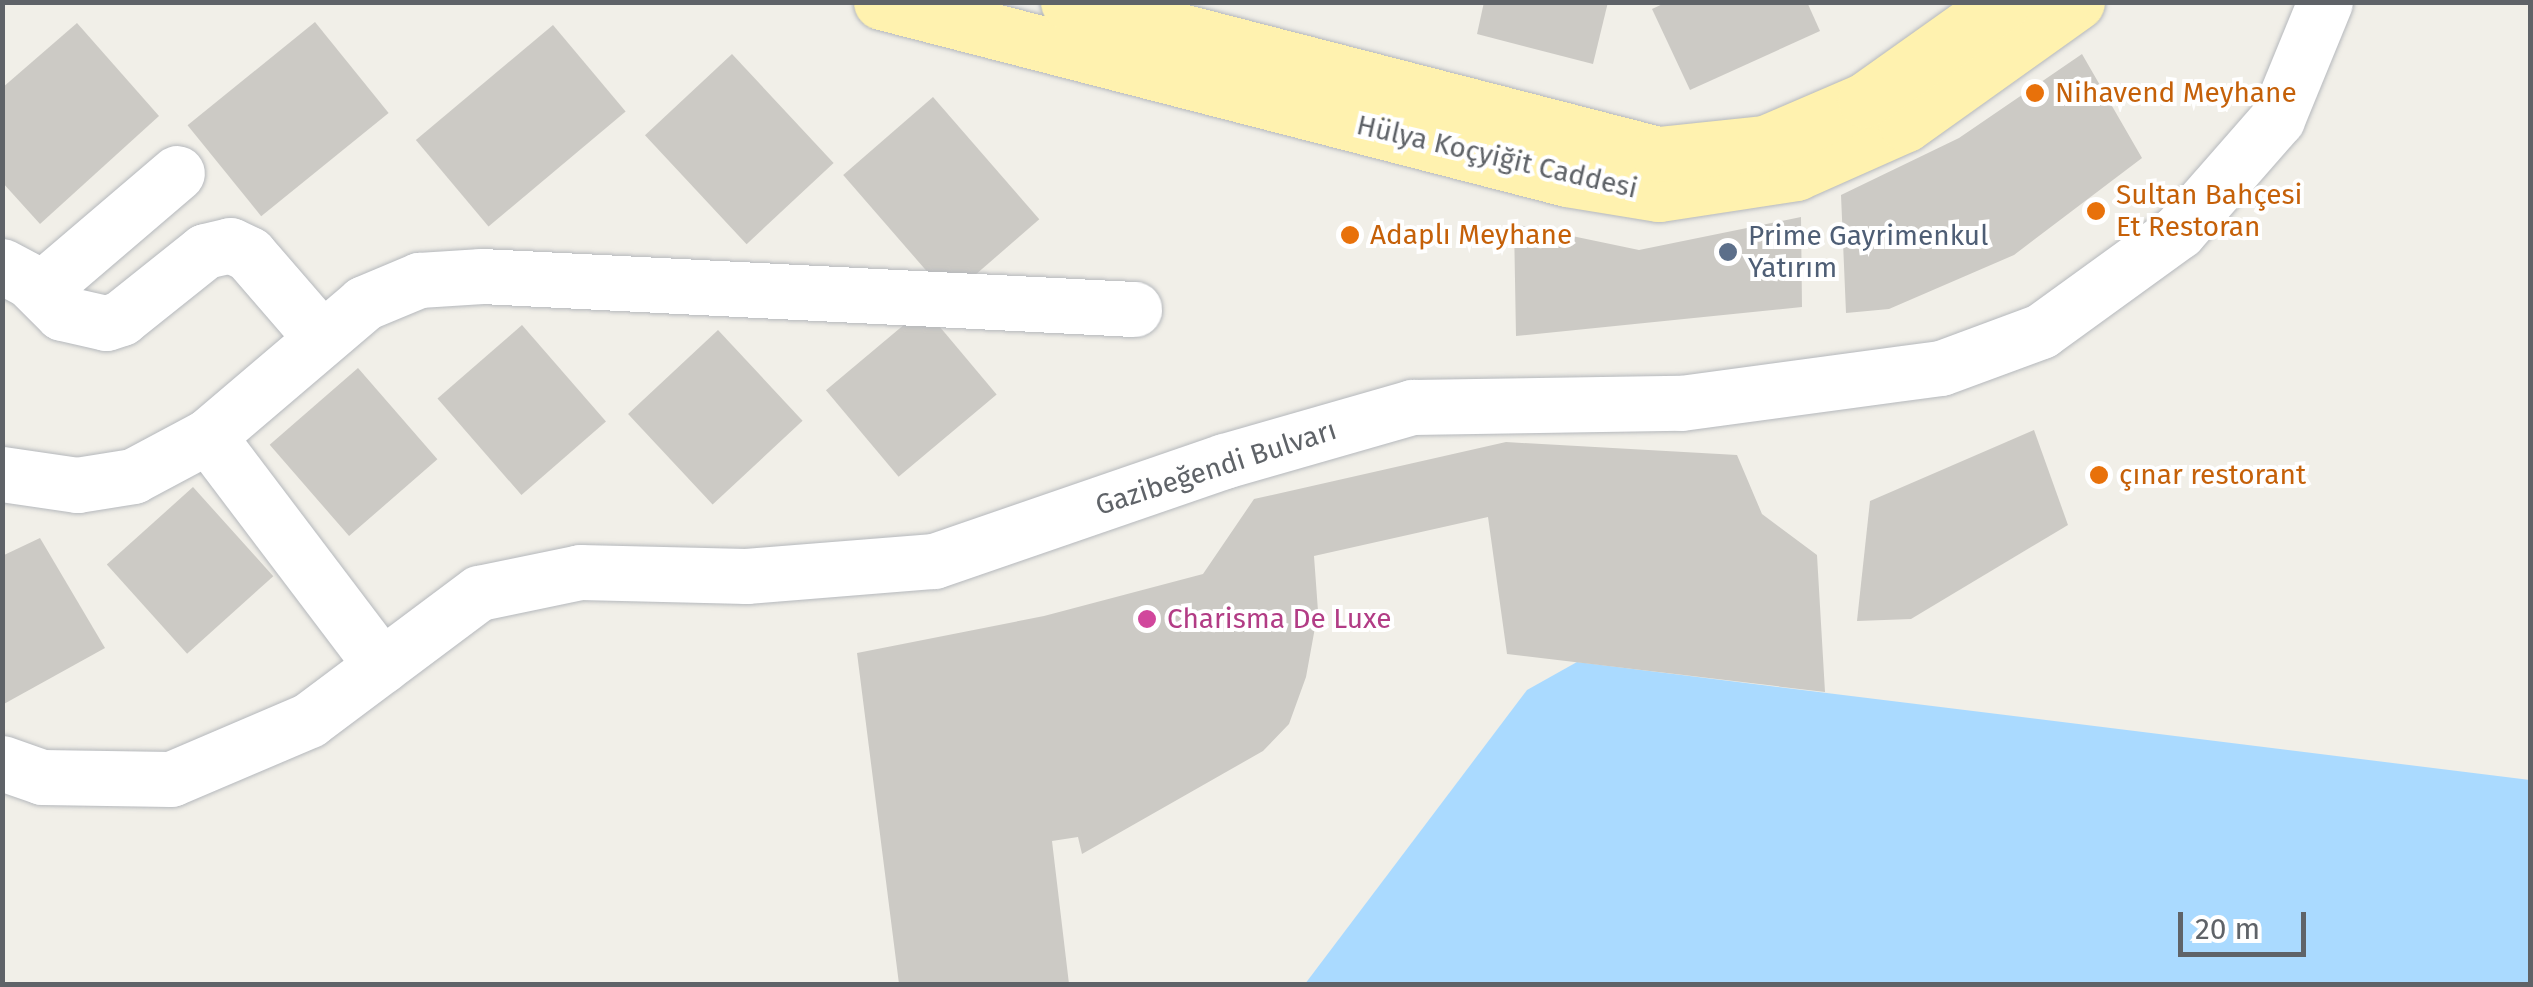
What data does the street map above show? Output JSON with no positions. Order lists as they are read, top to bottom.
{
  "streets": {
    "main road": ["Hülya Koçyiğit Caddesi"],
    "street": ["Gazibeğendi Bulvarı"]
  },
  "places": [
    "Nihavend Meyhane",
    "Sultan Bahçesi Et Restoran",
    "Adaplı Meyhane",
    "Prime Gayrimenkul Yatırım",
    "çınar restorant",
    "Charisma De Luxe"
  ],
  "scale_bar": "20 m"
}
